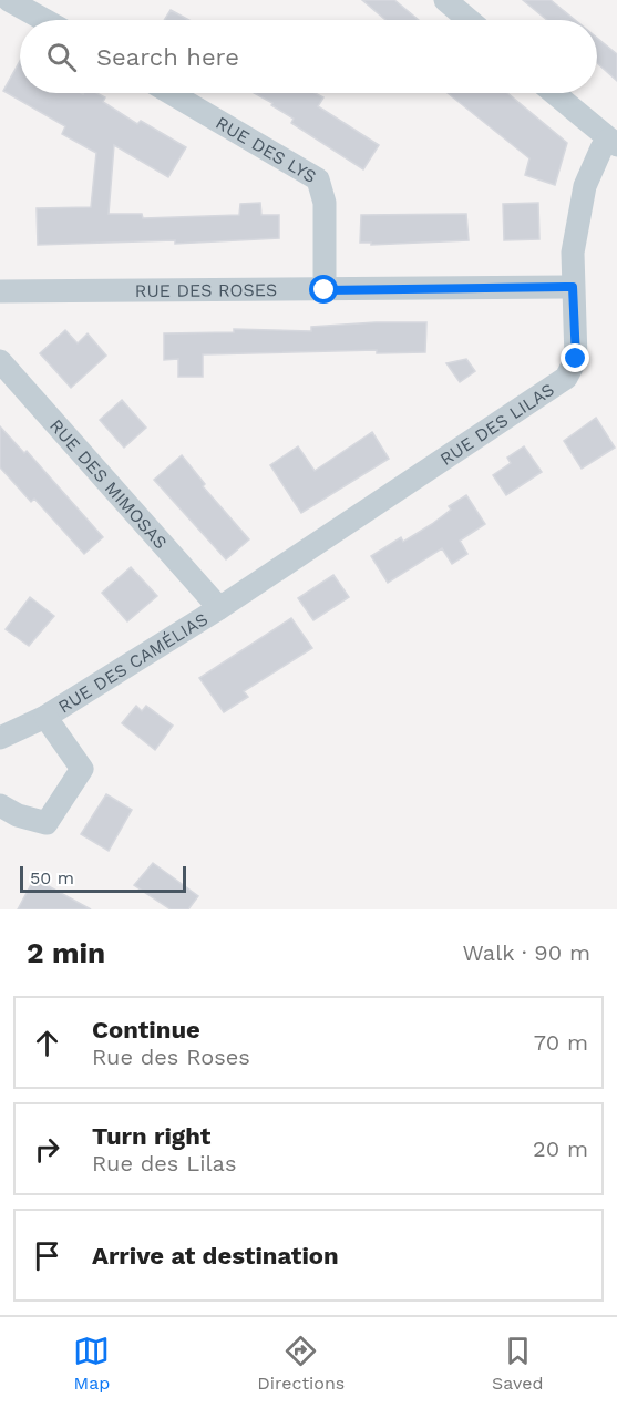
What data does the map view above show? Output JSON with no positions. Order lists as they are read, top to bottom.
{
  "streets": {
    "street": [
      "RUE DES LYS",
      "RUE DES ROSES",
      "RUE DES LILAS",
      "RUE DES MIMOSAS",
      "RUE DES CAMÉLIAS"
    ]
  },
  "crossings": [
    ["RUE DES LYS", "RUE DES ROSES"],
    ["RUE DES ROSES", "RUE DES LILAS"],
    ["RUE DES LILAS", "RUE DES MIMOSAS"],
    ["RUE DES LILAS", "RUE DES CAMÉLIAS"],
    ["RUE DES MIMOSAS", "RUE DES CAMÉLIAS"]
  ],
  "scale_bar": "50 m",
  "page": {
    "search": "Search here",
    "scale": "50 m",
    "heading": ["2 min", "Walk · 90 m"],
    "list": [
      ["Continue", "Rue des Roses", "70 m"],
      ["Turn right", "Rue des Lilas", "20 m"],
      "Arrive at destination"
    ],
    "nav": ["Map", "Directions", "Saved"]
  }
}
